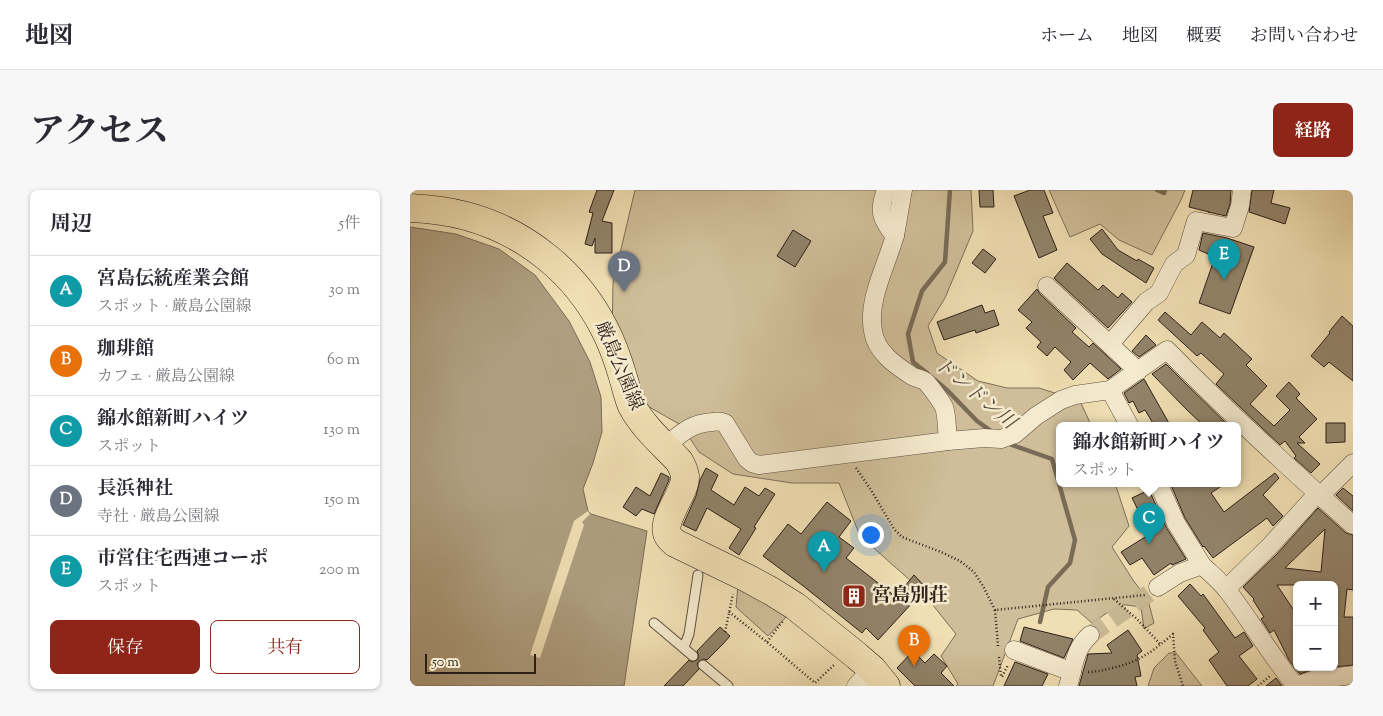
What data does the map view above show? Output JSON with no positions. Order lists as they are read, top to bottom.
{
  "streets": {
    "main road": ["厳島公園線"]
  },
  "water": ["ドンドン川"],
  "places": {
    "building": ["宮島別荘"]
  },
  "scale_bar": "50 m",
  "page": {
    "header": "地図",
    "nav": [
      "ホーム",
      "地図",
      "概要",
      "お問い合わせ"
    ],
    "title": "アクセス",
    "buttons": [
      "経路",
      ["保存", "共有"]
    ],
    "heading": ["周辺", "5件"],
    "pins": [
      "E",
      "D",
      "C",
      "A",
      "B"
    ],
    "list": [
      {
        "mark": "A",
        "name": "宮島伝統産業会館",
        "note": "スポット · 厳島公園線",
        "value": "30 m"
      },
      {
        "mark": "B",
        "name": "珈琲館",
        "note": "カフェ · 厳島公園線",
        "value": "60 m"
      },
      {
        "mark": "C",
        "name": "錦水館新町ハイツ",
        "note": "スポット",
        "value": "130 m"
      },
      {
        "mark": "D",
        "name": "長浜神社",
        "note": "寺社 · 厳島公園線",
        "value": "150 m"
      },
      {
        "mark": "E",
        "name": "市営住宅西連コーポ",
        "note": "スポット",
        "value": "200 m"
      }
    ],
    "popup": ["錦水館新町ハイツ", "スポット"],
    "map_buttons": ["+", "−"],
    "scale": "50 m"
  }
}
